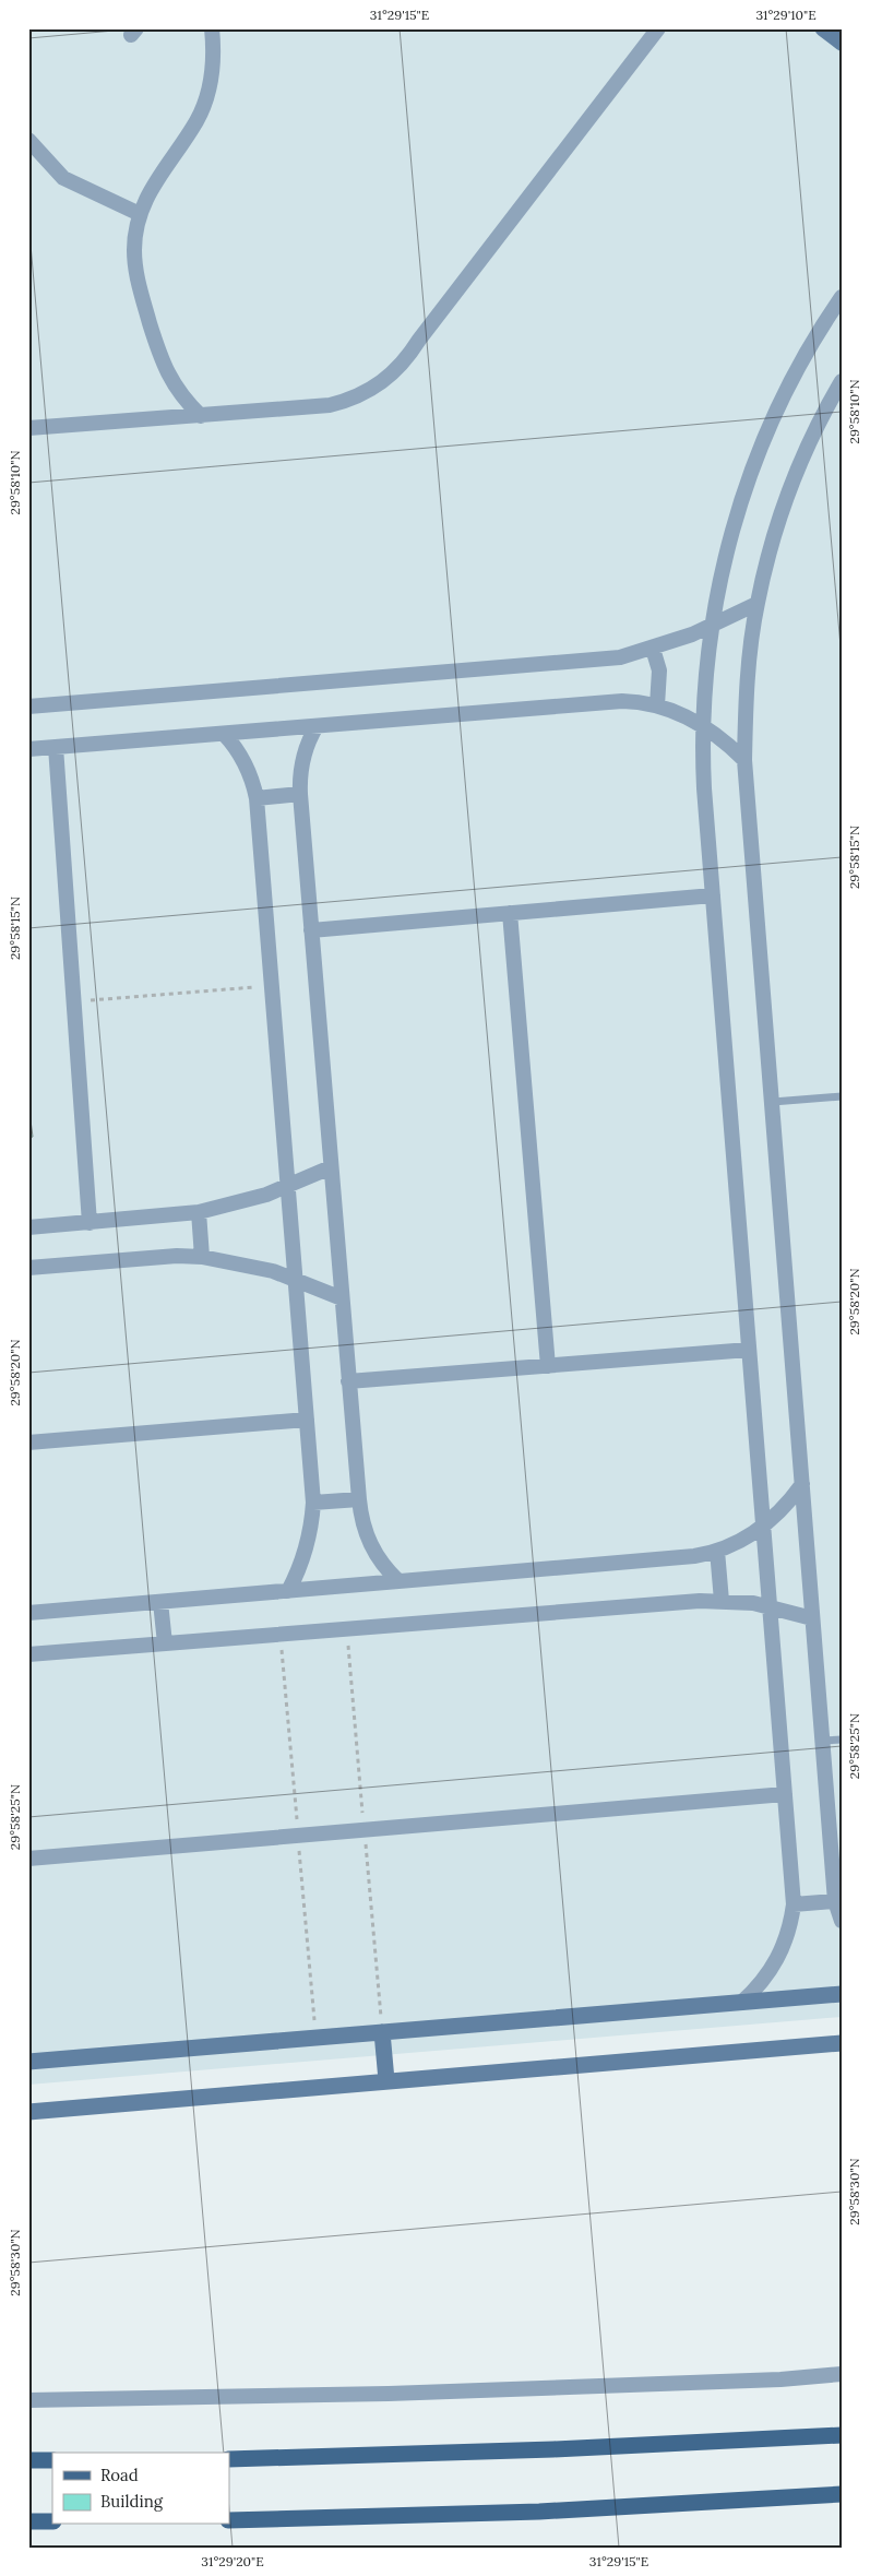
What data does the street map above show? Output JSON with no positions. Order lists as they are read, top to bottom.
{
  "legend": ["Road", "Building"],
  "coordinates": [
    "31°29'15\"E",
    "31°29'10\"E",
    "29°58'10\"N",
    "29°58'15\"N",
    "29°58'20\"N",
    "29°58'25\"N",
    "29°58'30\"N",
    "31°29'20\"E"
  ]
}
